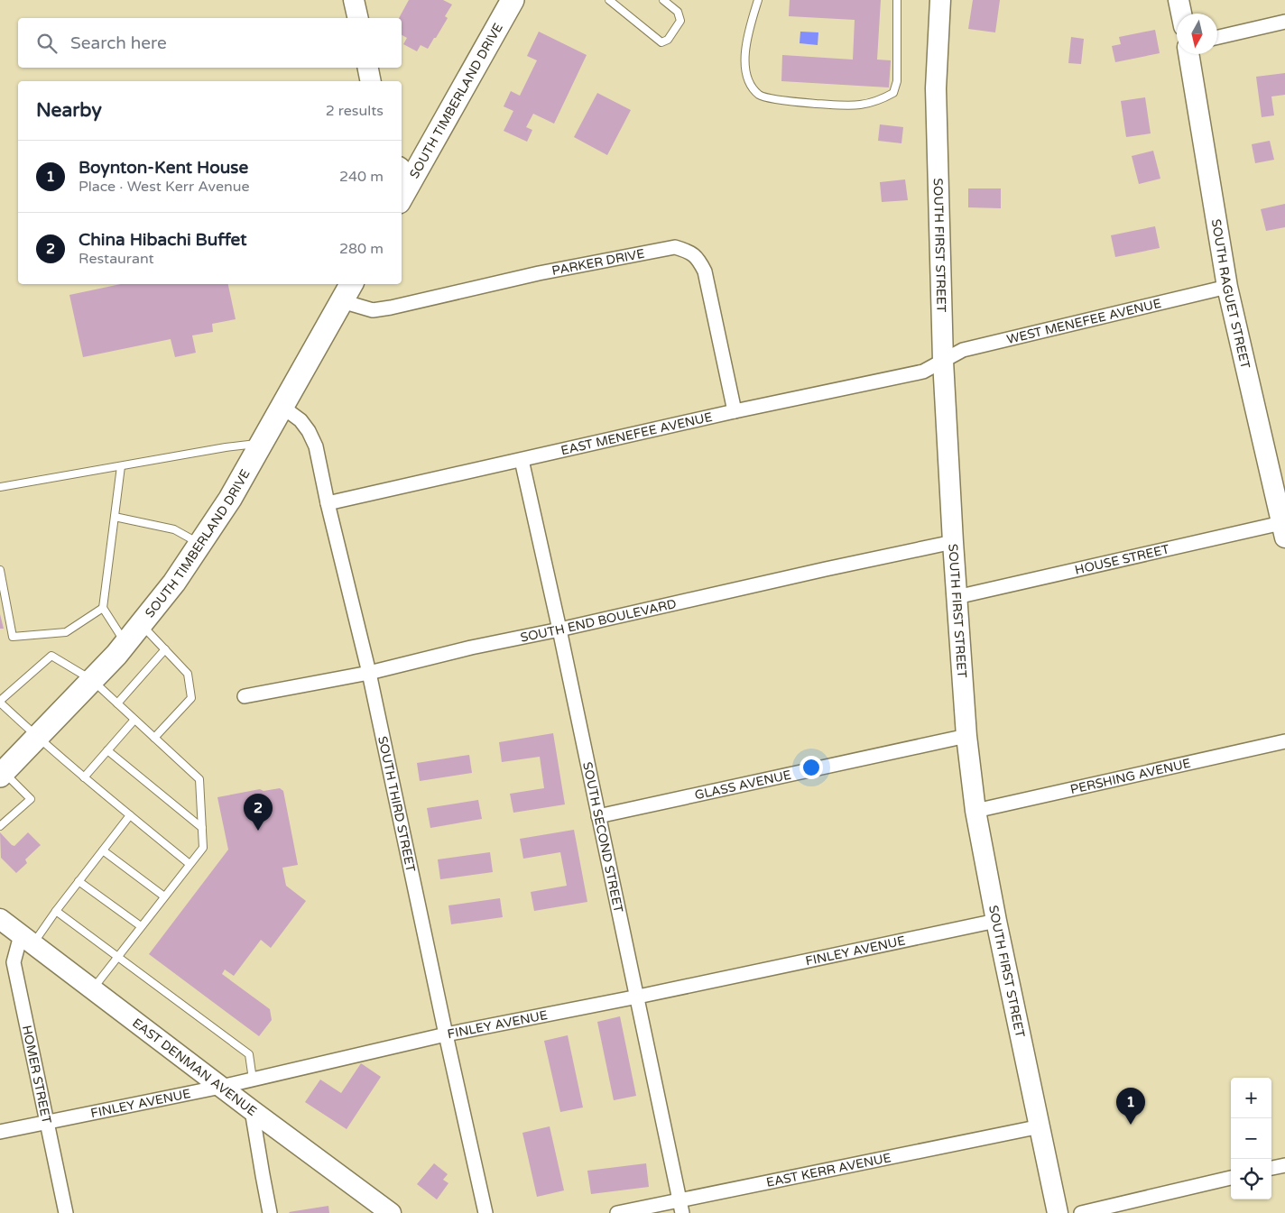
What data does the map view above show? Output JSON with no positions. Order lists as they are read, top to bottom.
{
  "streets": {
    "main road": ["SOUTH TIMBERLAND DRIVE"],
    "street": [
      "SOUTH FIRST STREET",
      "PARKER DRIVE",
      "SOUTH RAGUET STREET",
      "WEST MENEFEE AVENUE",
      "EAST MENEFEE AVENUE",
      "HOUSE STREET",
      "SOUTH END BOULEVARD",
      "PERSHING AVENUE",
      "GLASS AVENUE",
      "SOUTH THIRD STREET",
      "SOUTH SECOND STREET",
      "FINLEY AVENUE",
      "EAST DENMAN AVENUE",
      "HOMER STREET",
      "EAST KERR AVENUE"
    ]
  },
  "crossings": [
    ["SOUTH TIMBERLAND DRIVE", "PARKER DRIVE"],
    ["SOUTH TIMBERLAND DRIVE", "SOUTH THIRD STREET"],
    ["SOUTH FIRST STREET", "WEST MENEFEE AVENUE"],
    ["SOUTH FIRST STREET", "EAST MENEFEE AVENUE"],
    ["SOUTH FIRST STREET", "HOUSE STREET"],
    ["SOUTH FIRST STREET", "SOUTH END BOULEVARD"],
    ["SOUTH FIRST STREET", "PERSHING AVENUE"],
    ["SOUTH FIRST STREET", "GLASS AVENUE"],
    ["SOUTH FIRST STREET", "FINLEY AVENUE"],
    ["SOUTH FIRST STREET", "EAST KERR AVENUE"],
    ["PARKER DRIVE", "EAST MENEFEE AVENUE"],
    ["SOUTH RAGUET STREET", "WEST MENEFEE AVENUE"],
    ["SOUTH RAGUET STREET", "HOUSE STREET"],
    ["WEST MENEFEE AVENUE", "EAST MENEFEE AVENUE"],
    ["EAST MENEFEE AVENUE", "SOUTH THIRD STREET"],
    ["EAST MENEFEE AVENUE", "SOUTH SECOND STREET"],
    ["SOUTH END BOULEVARD", "SOUTH THIRD STREET"],
    ["SOUTH END BOULEVARD", "SOUTH SECOND STREET"],
    ["GLASS AVENUE", "SOUTH SECOND STREET"],
    ["SOUTH THIRD STREET", "FINLEY AVENUE"],
    ["SOUTH SECOND STREET", "FINLEY AVENUE"],
    ["SOUTH SECOND STREET", "EAST KERR AVENUE"],
    ["FINLEY AVENUE", "EAST DENMAN AVENUE"],
    ["FINLEY AVENUE", "HOMER STREET"],
    ["EAST DENMAN AVENUE", "HOMER STREET"]
  ],
  "north": "bottom",
  "page": {
    "search": "Search here",
    "heading": ["Nearby", "2 results"],
    "list": [
      {
        "mark": "1",
        "name": "Boynton-Kent House",
        "note": "Place · West Kerr Avenue",
        "value": "240 m"
      },
      {
        "mark": "2",
        "name": "China Hibachi Buffet",
        "note": "Restaurant",
        "value": "280 m"
      }
    ],
    "pins": ["2", "1"],
    "map_buttons": ["+", "−"]
  }
}
